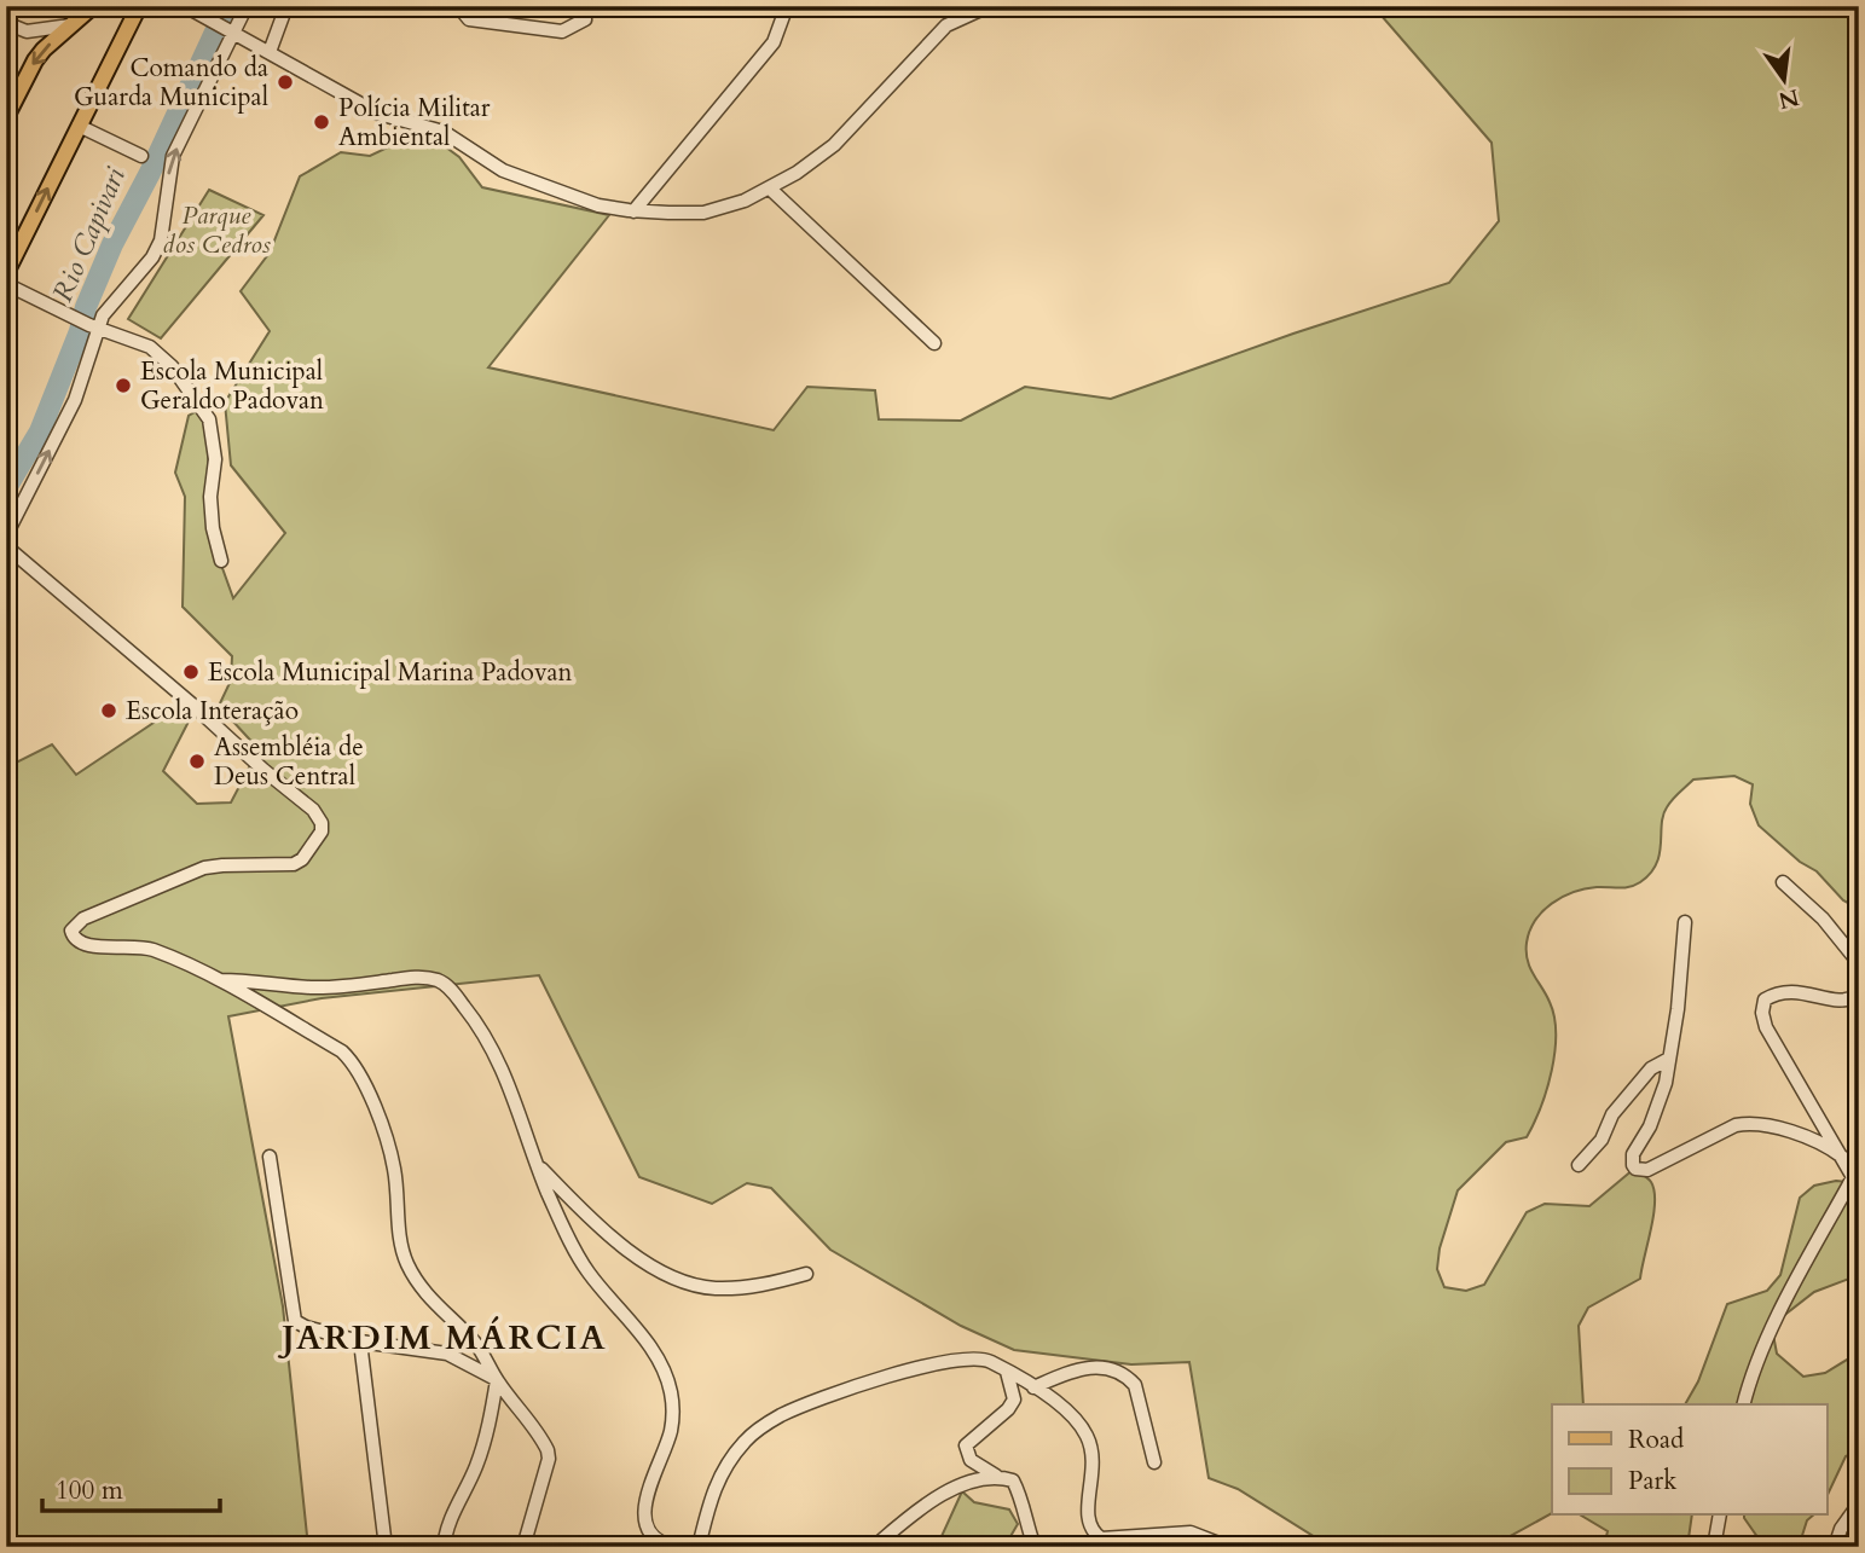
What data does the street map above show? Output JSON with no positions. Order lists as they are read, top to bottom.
{
  "districts": ["JARDIM MÁRCIA"],
  "water": ["Rio Capivari"],
  "parks": ["Parque dos Cedros"],
  "places": [
    "Comando da Guarda Municipal",
    "Polícia Militar Ambiental",
    "Escola Municipal Geraldo Padovan",
    "Escola Municipal Marina Padovan",
    "Escola Interação",
    "Assembléia de Deus Central"
  ],
  "legend": ["Road", "Park"],
  "scale_bar": "100 m",
  "north": "bottom"
}
